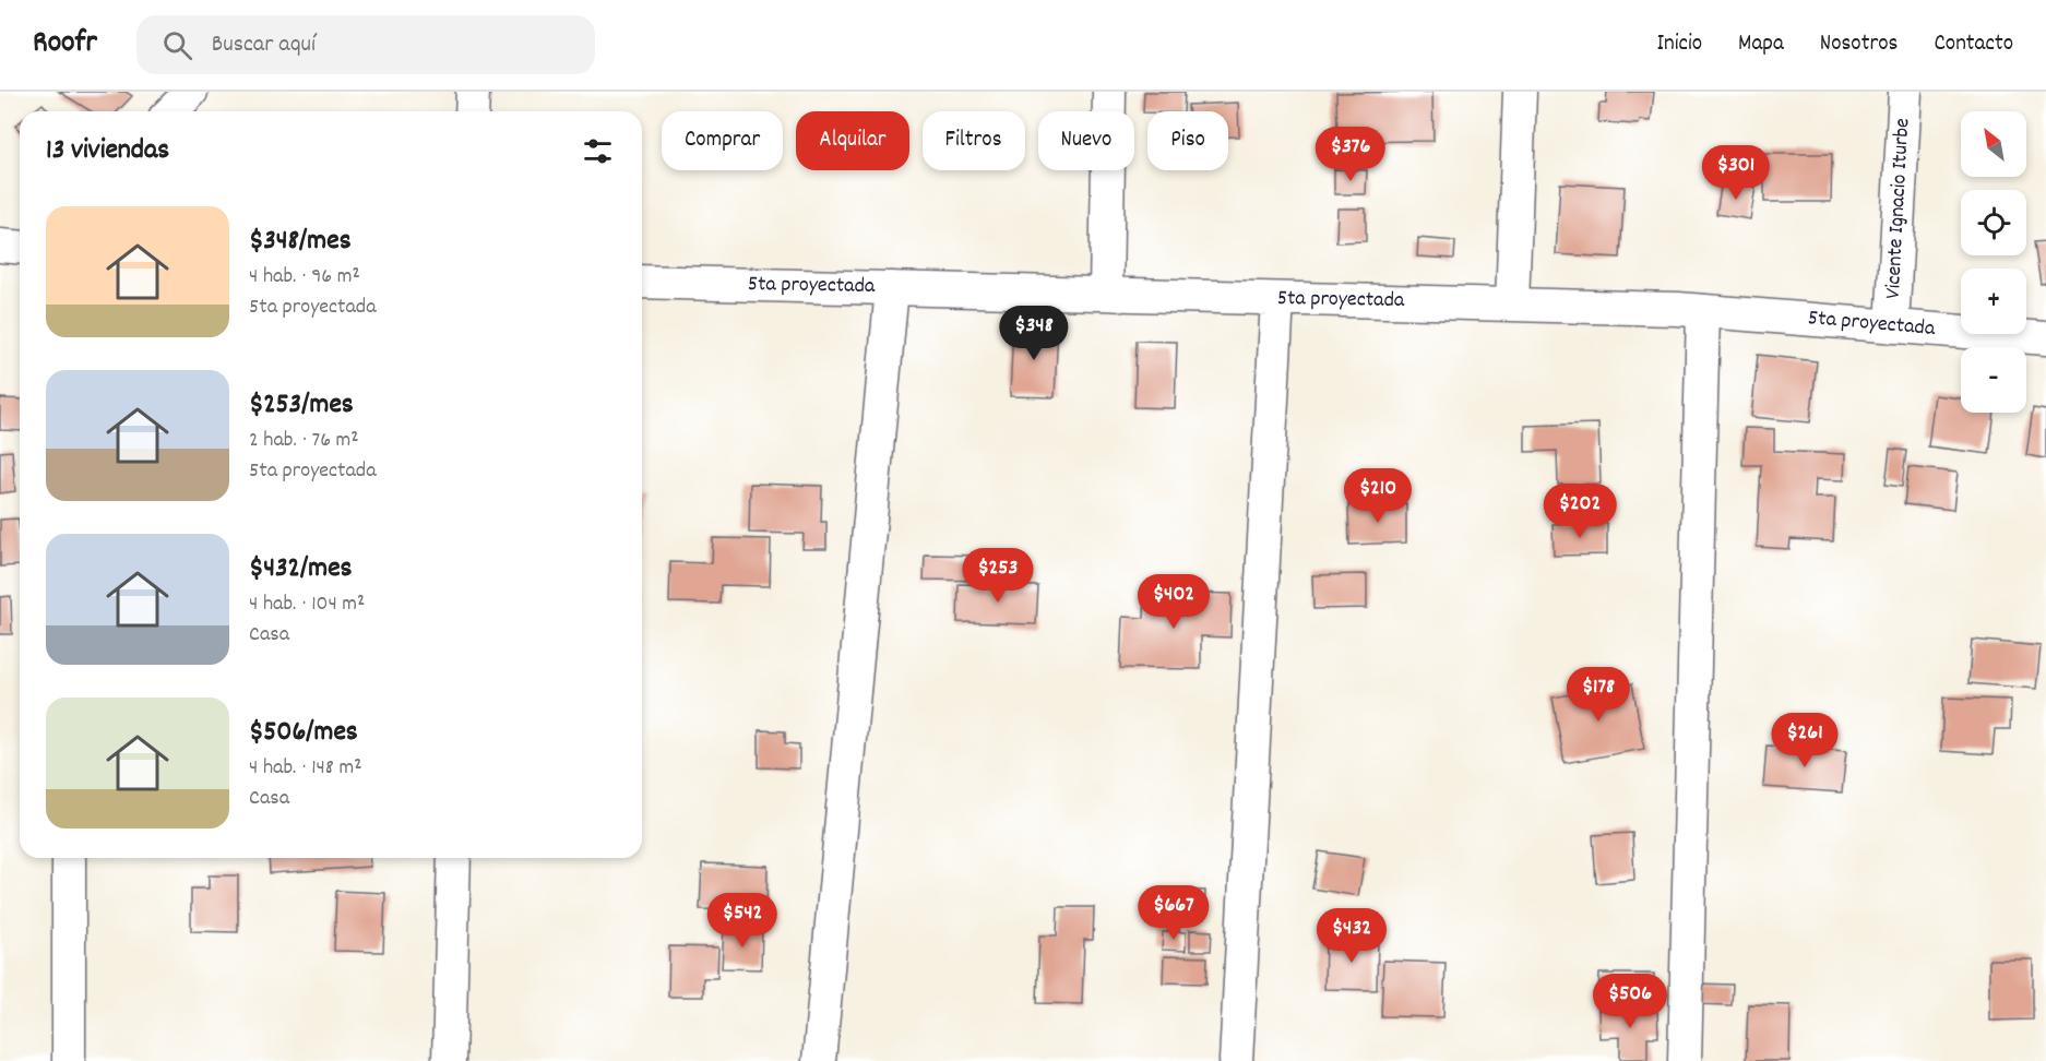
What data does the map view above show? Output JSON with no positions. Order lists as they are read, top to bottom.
{
  "streets": {
    "street": ["Vicente Ignacio Iturbe", "5ta proyectada"]
  },
  "crossings": [
    ["Vicente Ignacio Iturbe", "5ta proyectada"]
  ],
  "north": "top left",
  "page": {
    "header": "Roofr",
    "search": "Buscar aquí",
    "nav": [
      "Inicio",
      "Mapa",
      "Nosotros",
      "Contacto"
    ],
    "map_buttons": ["+", "−"],
    "chip": [
      "Comprar",
      "Alquilar",
      "Filtros",
      "Nuevo",
      "Piso"
    ],
    "heading": "13 viviendas",
    "price": [
      "$376",
      "$301",
      "$348",
      "$210",
      "$202",
      "$253",
      "$402",
      "$178",
      "$261",
      "$667",
      "$542",
      "$432",
      "$506"
    ],
    "list": [
      {
        "name": "$348/mes",
        "note": "4 hab. · 96 m² · 5ta proyectada"
      },
      {
        "name": "$253/mes",
        "note": "2 hab. · 76 m² · 5ta proyectada"
      },
      {
        "name": "$432/mes",
        "note": "4 hab. · 104 m² · Casa"
      },
      {
        "name": "$506/mes",
        "note": "4 hab. · 148 m² · Casa"
      }
    ]
  }
}
